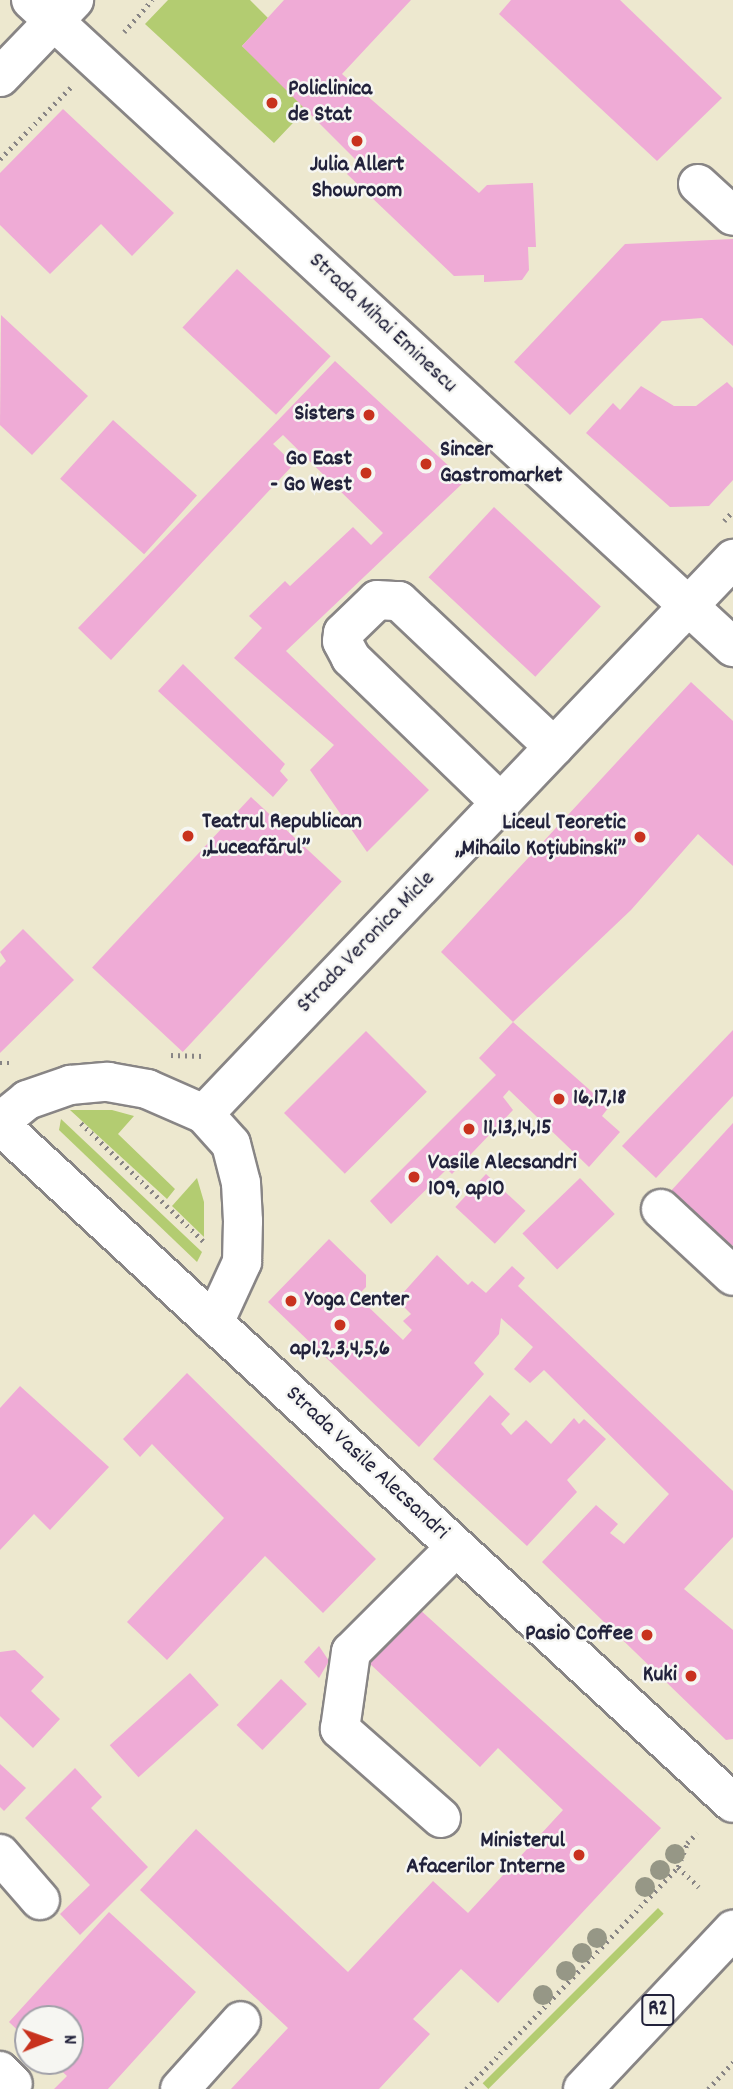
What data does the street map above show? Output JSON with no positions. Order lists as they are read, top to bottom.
{
  "streets": {
    "street": [
      "Strada Mihai Eminescu",
      "Strada Veronica Micle",
      "Strada Vasile Alecsandri",
      "R2"
    ]
  },
  "crossings": [
    ["Strada Mihai Eminescu", "Strada Veronica Micle"]
  ],
  "places": [
    "Policlinica de Stat",
    "Julia Allert Showroom",
    "Sisters",
    "Sincer Gastromarket",
    "Go East - Go West",
    "Teatrul Republican „Luceafărul”",
    "Liceul Teoretic „Mihailo Koțiubinski”",
    "16,17,18",
    "11,13,14,15",
    "Vasile Alecsandri 109, ap10",
    "Yoga Center",
    "ap1,2,3,4,5,6",
    "Pasio Coffee",
    "Kuki",
    "Ministerul Afacerilor Interne"
  ],
  "north": "right"
}
